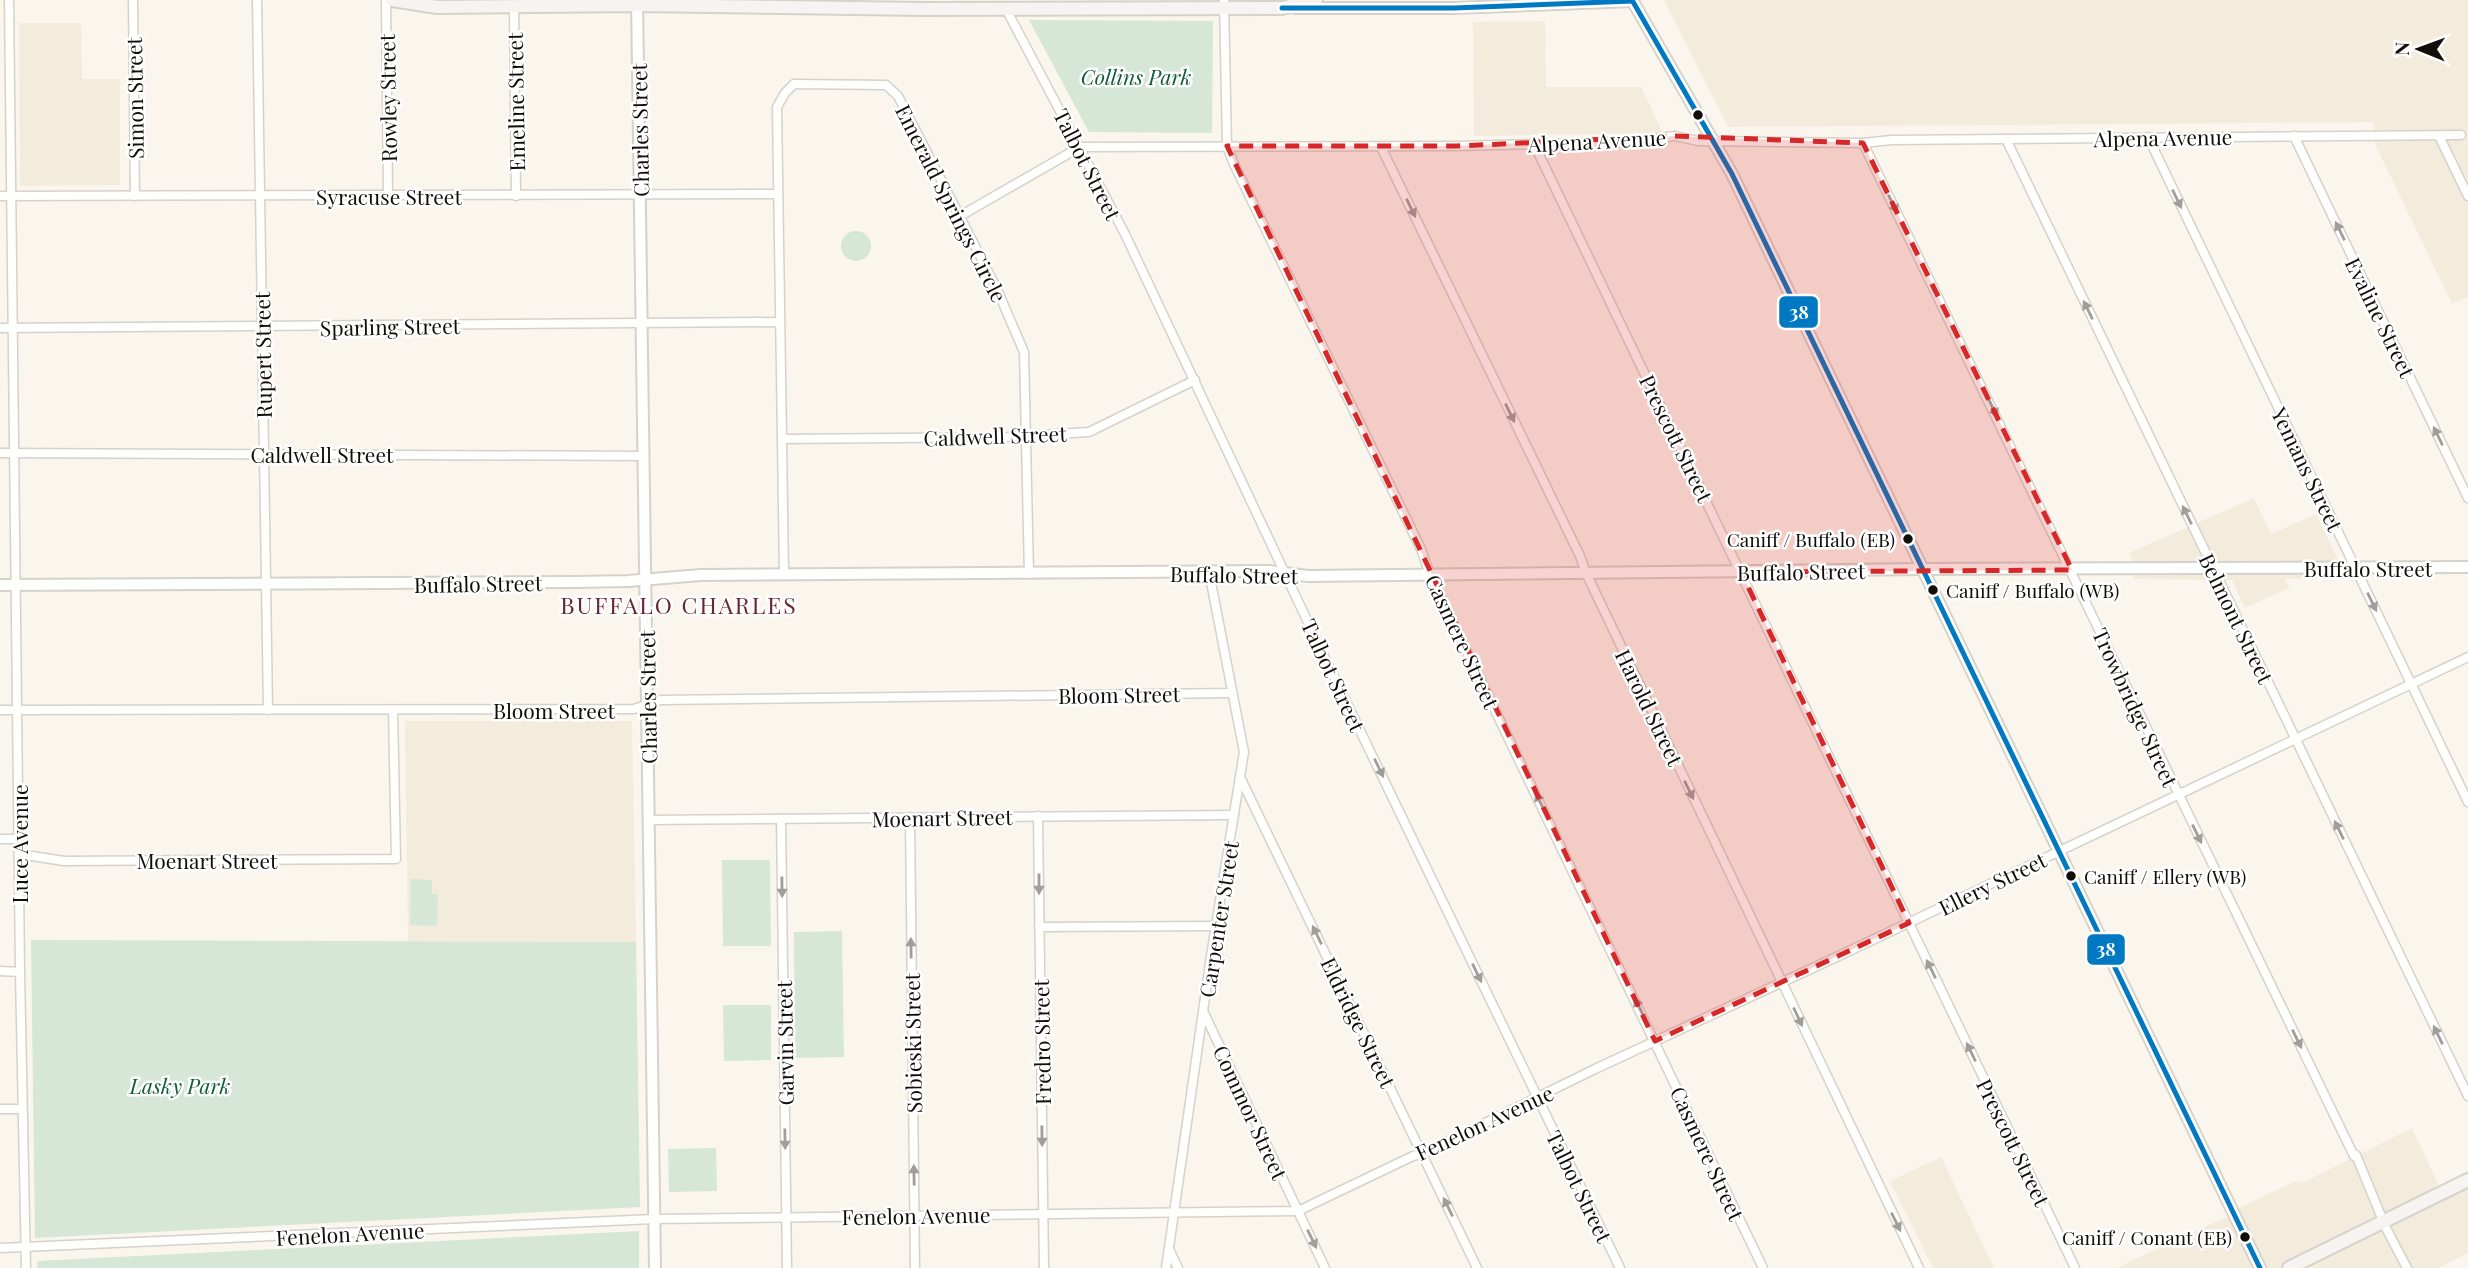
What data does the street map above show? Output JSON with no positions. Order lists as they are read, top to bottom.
{
  "streets": {
    "street": [
      "Simon Street",
      "Rowley Street",
      "Emeline Street",
      "Charles Street",
      "Alpena Avenue",
      "Talbot Street",
      "Syracuse Street",
      "Emerald Springs Circle",
      "Evaline Street",
      "Sparling Street",
      "Rupert Street",
      "Caldwell Street",
      "Prescott Street",
      "Yemans Street",
      "Buffalo Street",
      "Belmont Street",
      "Casmere Street",
      "Bloom Street",
      "Harold Street",
      "Trowbridge Street",
      "Moenart Street",
      "Luce Avenue",
      "Ellery Street",
      "Carpenter Street",
      "Eldridge Street",
      "Fredro Street",
      "Garvin Street",
      "Sobieski Street",
      "Commor Street",
      "Fenelon Avenue"
    ]
  },
  "crossings": [
    ["Simon Street", "Syracuse Street"],
    ["Rowley Street", "Syracuse Street"],
    ["Emeline Street", "Syracuse Street"],
    ["Charles Street", "Syracuse Street"],
    ["Charles Street", "Sparling Street"],
    ["Charles Street", "Caldwell Street"],
    ["Charles Street", "Buffalo Street"],
    ["Charles Street", "Bloom Street"],
    ["Charles Street", "Moenart Street"],
    ["Charles Street", "Fenelon Avenue"],
    ["Alpena Avenue", "Talbot Street"],
    ["Alpena Avenue", "Emerald Springs Circle"],
    ["Alpena Avenue", "Evaline Street"],
    ["Alpena Avenue", "Prescott Street"],
    ["Alpena Avenue", "Yemans Street"],
    ["Alpena Avenue", "Belmont Street"],
    ["Alpena Avenue", "Casmere Street"],
    ["Alpena Avenue", "Harold Street"],
    ["Alpena Avenue", "Trowbridge Street"],
    ["Talbot Street", "Caldwell Street"],
    ["Talbot Street", "Buffalo Street"],
    ["Talbot Street", "Fenelon Avenue"],
    ["Syracuse Street", "Emerald Springs Circle"],
    ["Syracuse Street", "Rupert Street"],
    ["Syracuse Street", "Luce Avenue"],
    ["Emerald Springs Circle", "Sparling Street"],
    ["Emerald Springs Circle", "Caldwell Street"],
    ["Emerald Springs Circle", "Buffalo Street"],
    ["Sparling Street", "Rupert Street"],
    ["Sparling Street", "Luce Avenue"],
    ["Rupert Street", "Caldwell Street"],
    ["Rupert Street", "Buffalo Street"],
    ["Rupert Street", "Bloom Street"],
    ["Caldwell Street", "Luce Avenue"],
    ["Prescott Street", "Buffalo Street"],
    ["Prescott Street", "Ellery Street"],
    ["Yemans Street", "Buffalo Street"],
    ["Yemans Street", "Ellery Street"],
    ["Buffalo Street", "Belmont Street"],
    ["Buffalo Street", "Casmere Street"],
    ["Buffalo Street", "Harold Street"],
    ["Buffalo Street", "Trowbridge Street"],
    ["Buffalo Street", "Luce Avenue"],
    ["Buffalo Street", "Carpenter Street"],
    ["Belmont Street", "Ellery Street"],
    ["Casmere Street", "Fenelon Avenue"],
    ["Bloom Street", "Moenart Street"],
    ["Bloom Street", "Luce Avenue"],
    ["Bloom Street", "Carpenter Street"],
    ["Harold Street", "Ellery Street"],
    ["Harold Street", "Fenelon Avenue"],
    ["Trowbridge Street", "Ellery Street"],
    ["Moenart Street", "Luce Avenue"],
    ["Moenart Street", "Carpenter Street"],
    ["Moenart Street", "Fredro Street"],
    ["Moenart Street", "Garvin Street"],
    ["Moenart Street", "Sobieski Street"],
    ["Luce Avenue", "Fenelon Avenue"],
    ["Ellery Street", "Fenelon Avenue"],
    ["Carpenter Street", "Eldridge Street"],
    ["Carpenter Street", "Commor Street"],
    ["Carpenter Street", "Fenelon Avenue"],
    ["Eldridge Street", "Fenelon Avenue"],
    ["Fredro Street", "Fenelon Avenue"],
    ["Garvin Street", "Fenelon Avenue"],
    ["Sobieski Street", "Fenelon Avenue"],
    ["Commor Street", "Fenelon Avenue"]
  ],
  "one_way": [
    "Talbot Street",
    "Evaline Street",
    "Yemans Street",
    "Belmont Street",
    "Casmere Street",
    "Harold Street",
    "Trowbridge Street",
    "Eldridge Street",
    "Fredro Street",
    "Garvin Street",
    "Sobieski Street"
  ],
  "districts": ["BUFFALO CHARLES"],
  "parks": ["Collins Park", "Lasky Park"],
  "places": [
    "Caniff / Buffalo (EB)",
    "Caniff / Buffalo (WB)",
    "Caniff / Ellery (WB)",
    "Caniff / Conant (EB)"
  ],
  "lines": ["transit line 38"],
  "north": "left"
}
